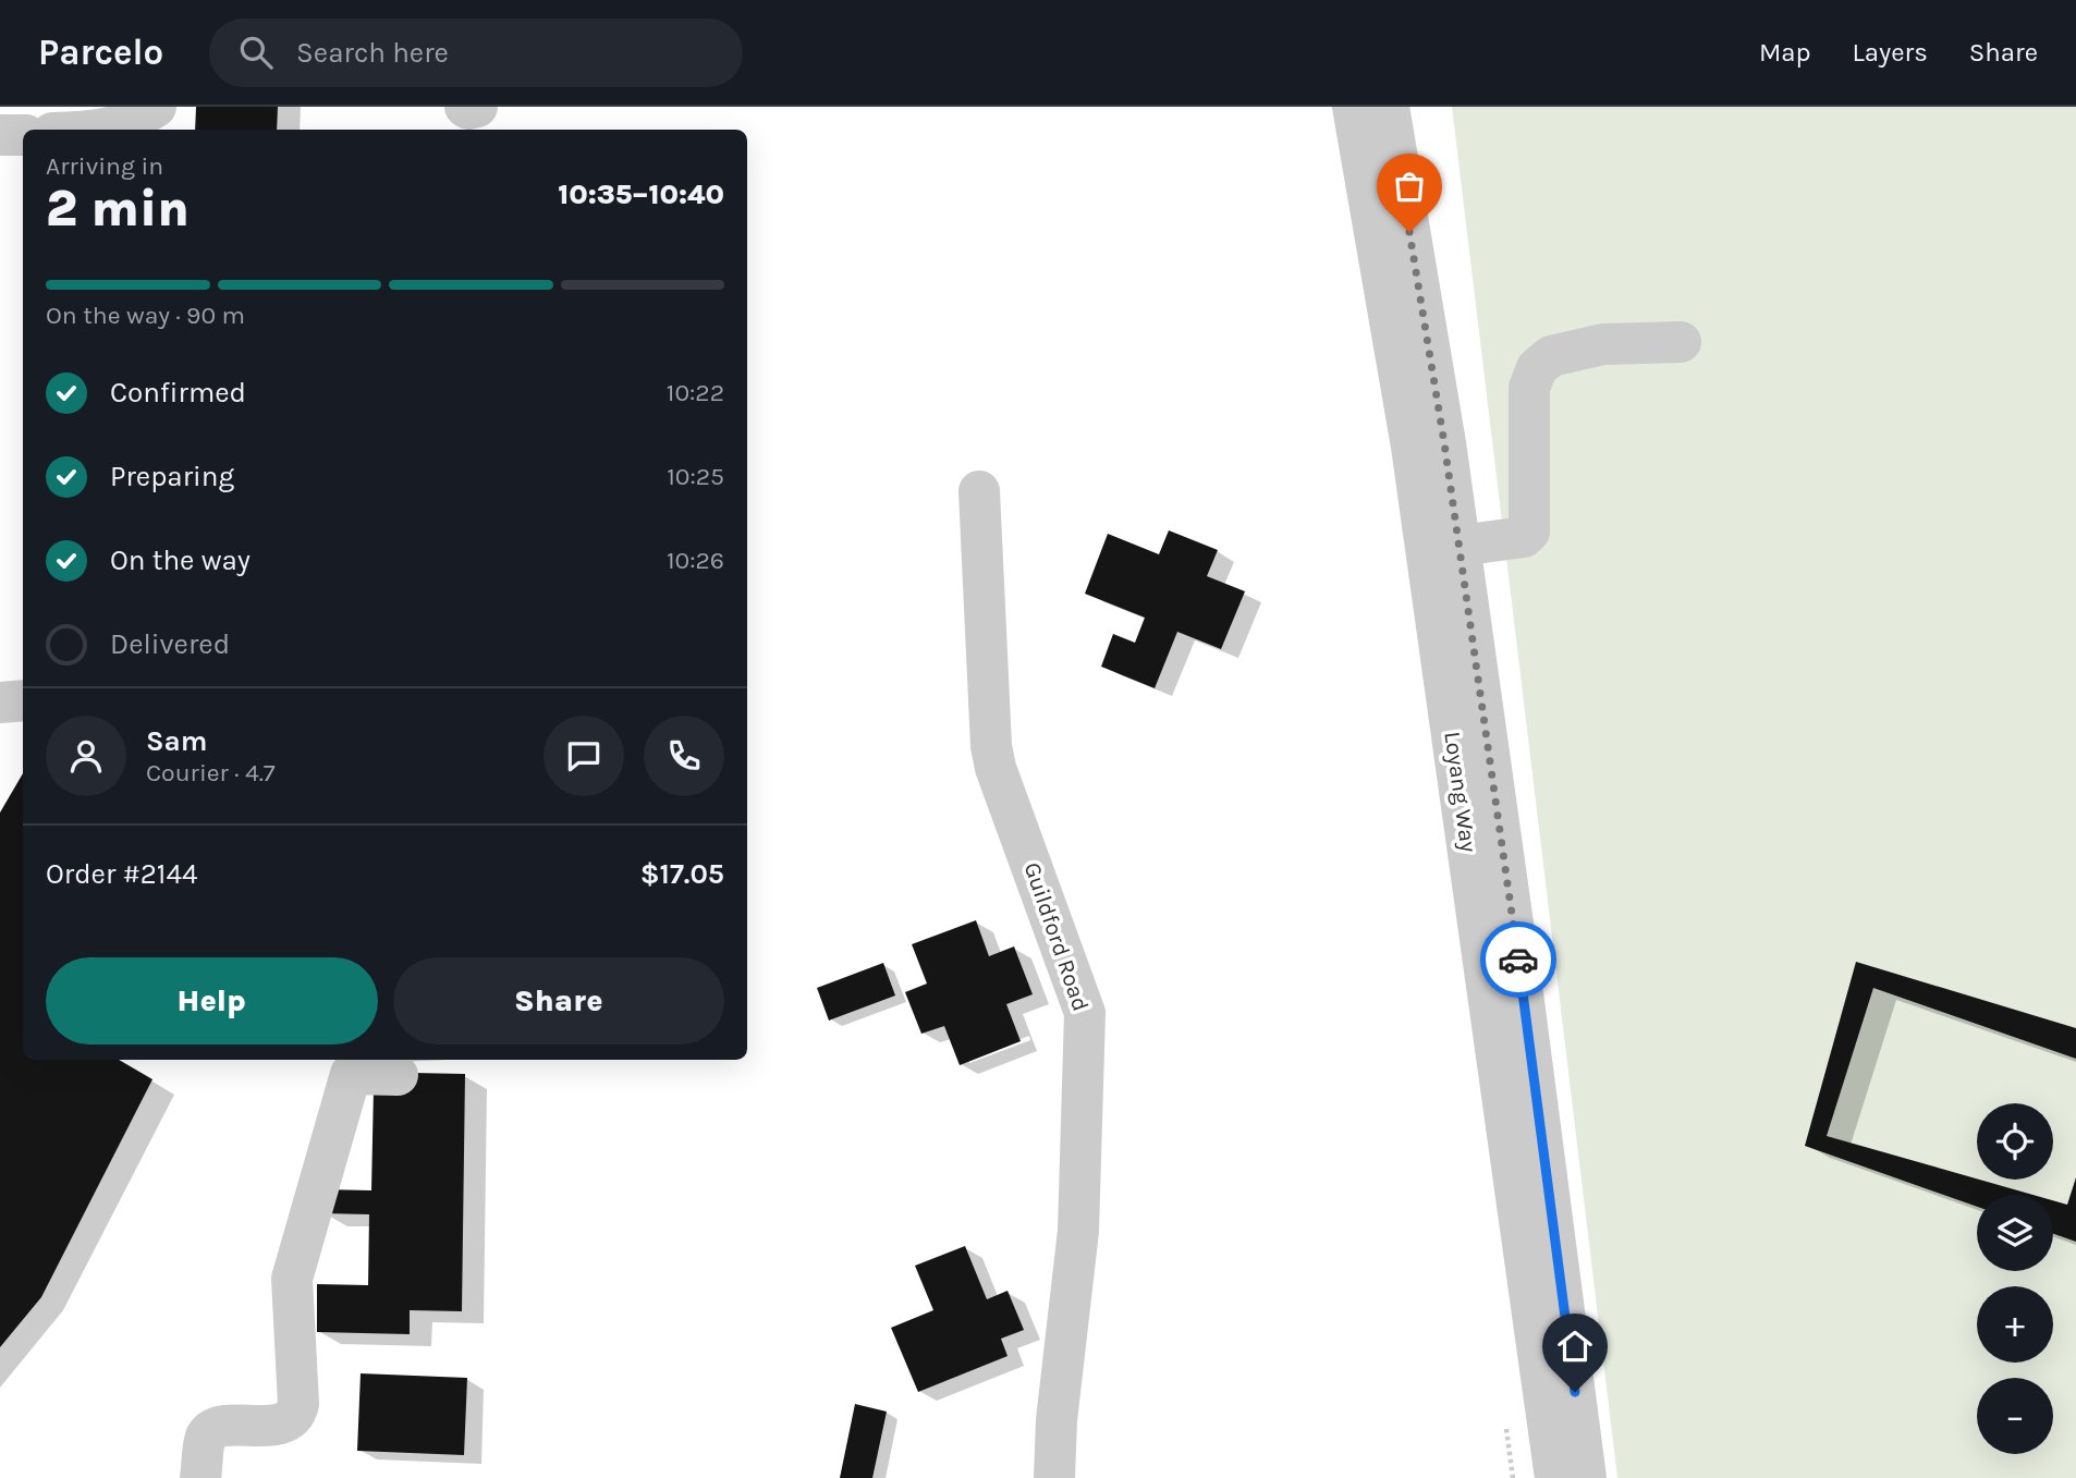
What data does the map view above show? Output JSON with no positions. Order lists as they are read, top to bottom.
{
  "streets": {
    "street": ["Loyang Way", "Guildford Road"]
  },
  "page": {
    "header": "Parcelo",
    "search": "Search here",
    "nav": ["Map", "Layers", "Share"],
    "heading": ["2 min", "Arriving in", "10:35–10:40"],
    "panel": [
      "Sam",
      "Courier · 4.7",
      "Order #2144",
      "$17.05"
    ],
    "bar": "On the way · 90 m",
    "list": [
      ["Confirmed", "10:22"],
      ["Preparing", "10:25"],
      ["On the way", "10:26"],
      "Delivered"
    ],
    "buttons": ["Help", "Share"],
    "map_buttons": ["+", "−"]
  }
}
